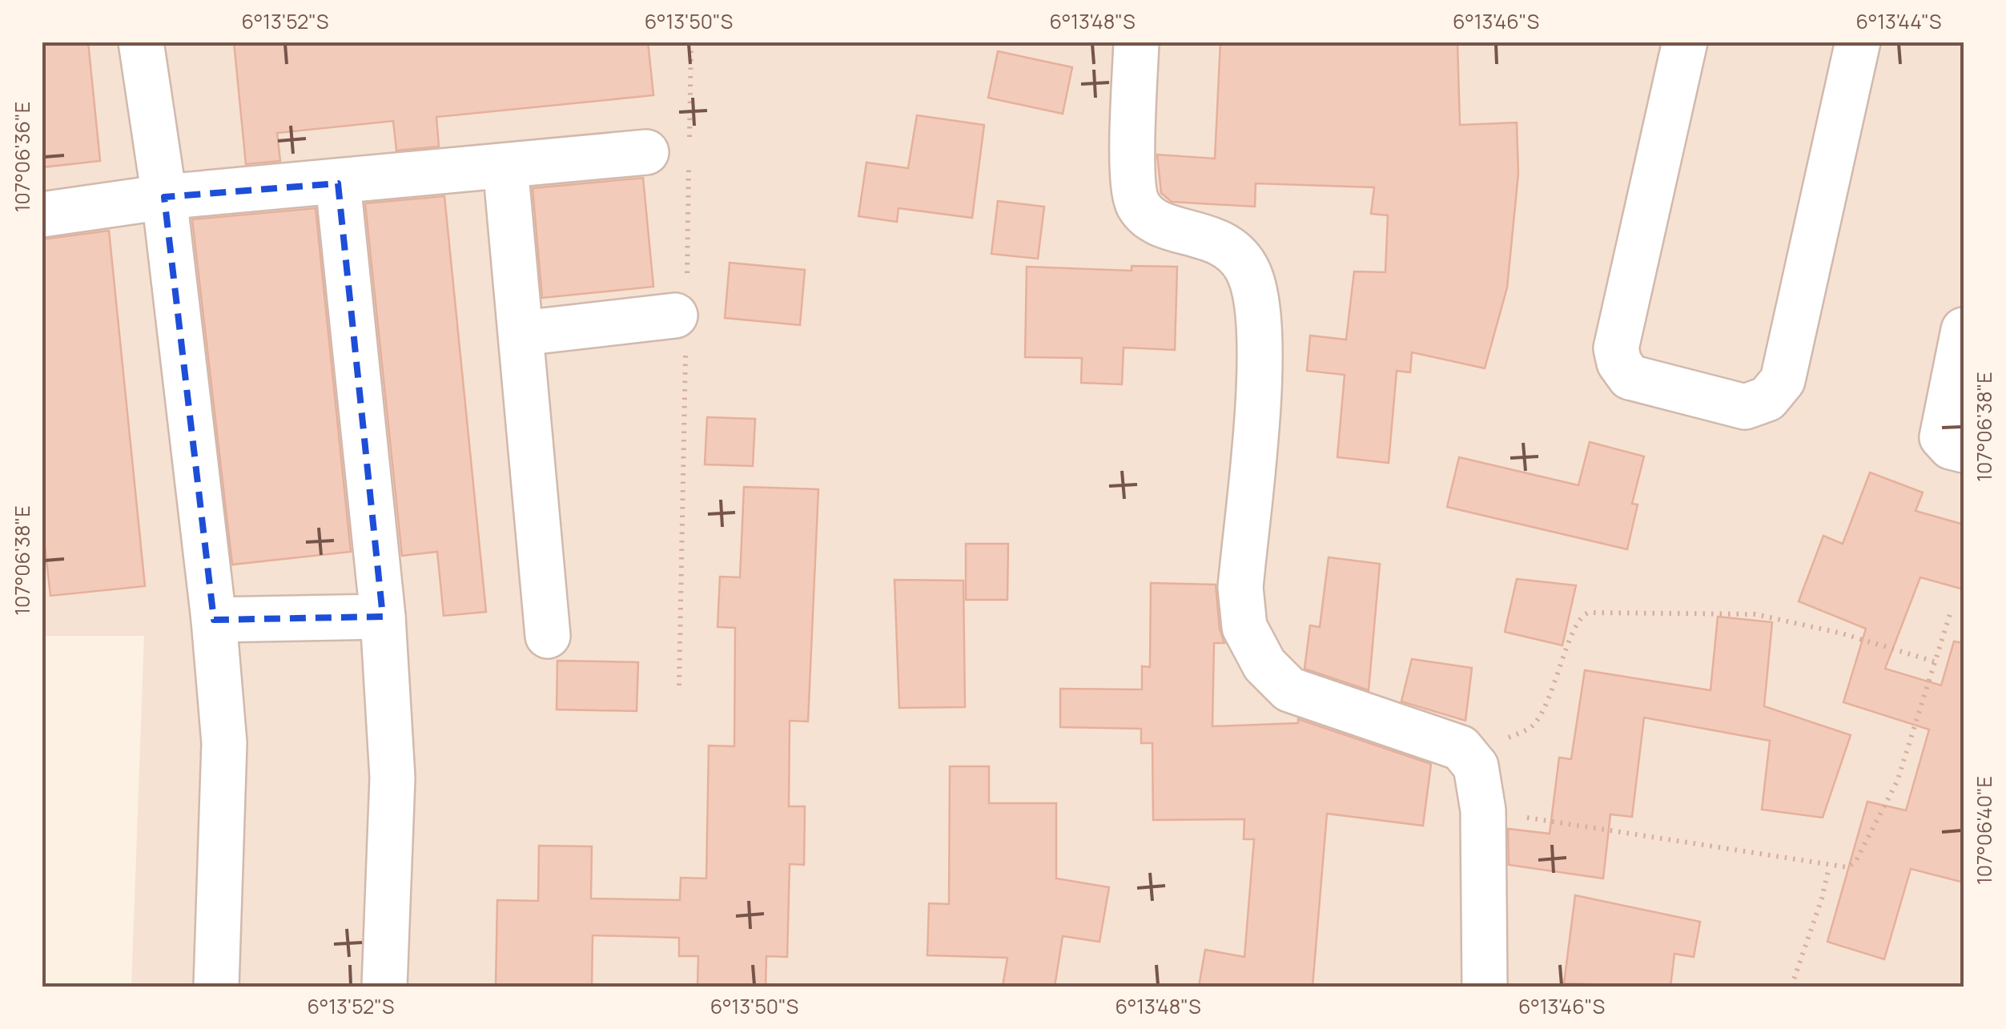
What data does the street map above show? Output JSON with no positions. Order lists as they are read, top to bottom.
{
  "coordinates": [
    "6°13'52\"S",
    "6°13'50\"S",
    "6°13'48\"S",
    "6°13'46\"S",
    "6°13'44\"S",
    "107°06'36\"E",
    "107°06'38\"E",
    "107°06'40\"E"
  ]
}
